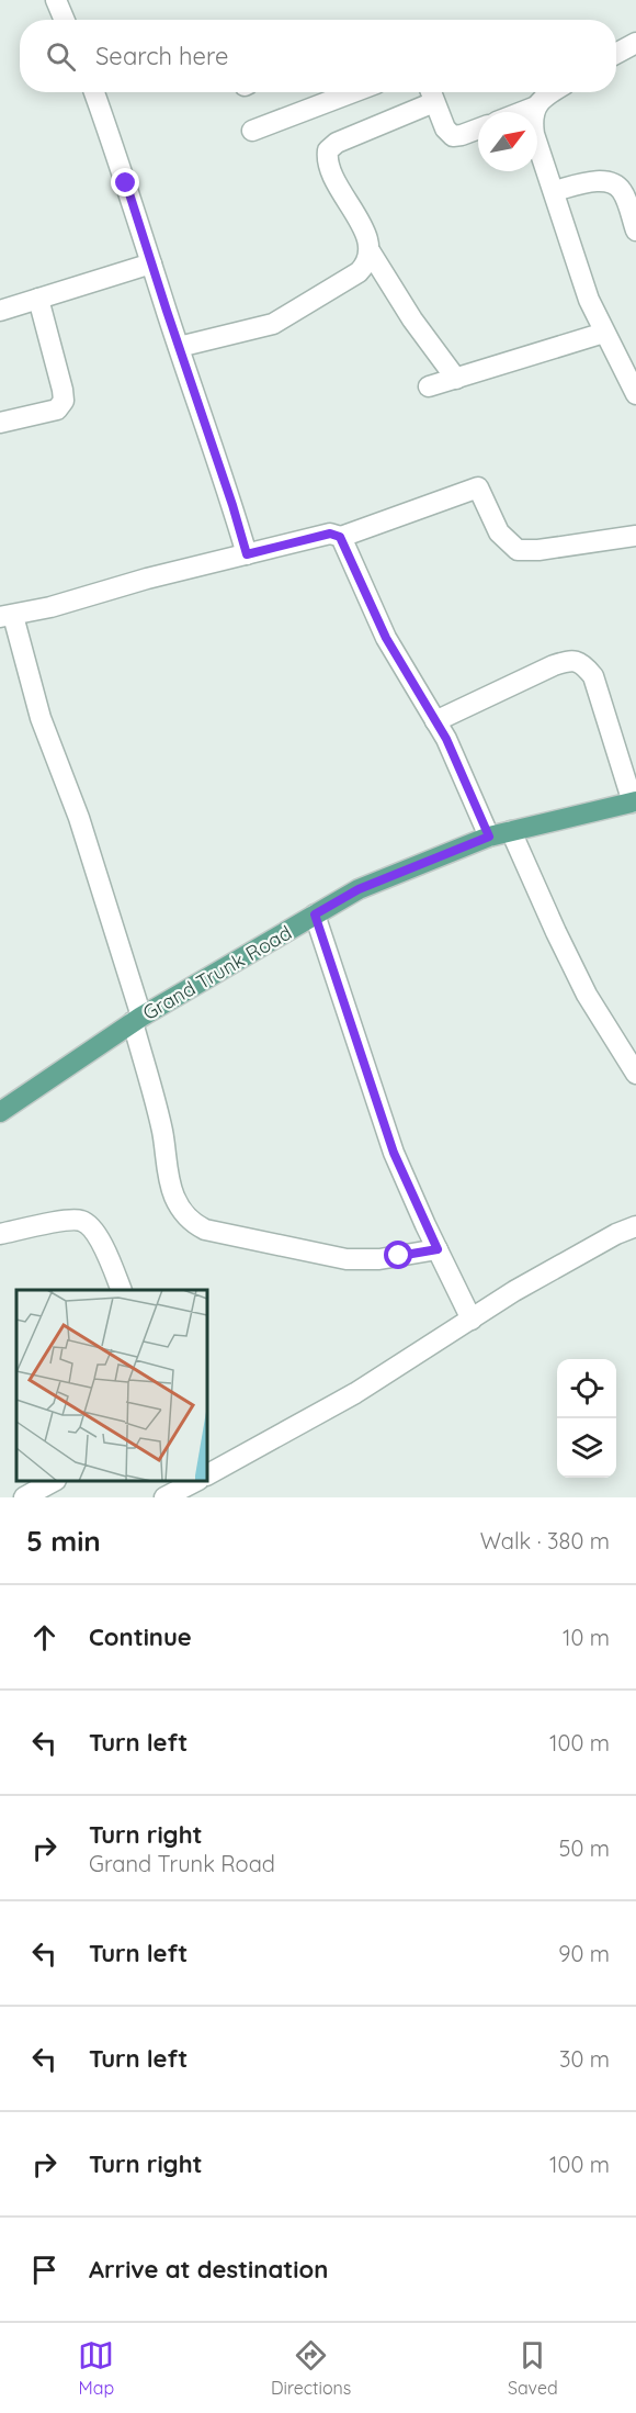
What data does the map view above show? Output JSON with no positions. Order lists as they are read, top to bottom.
{
  "streets": {
    "main road": ["Grand Trunk Road"]
  },
  "north": "top right",
  "page": {
    "search": "Search here",
    "heading": ["5 min", "Walk · 380 m"],
    "list": [
      ["Continue", "10 m"],
      ["Turn left", "100 m"],
      ["Turn right", "Grand Trunk Road", "50 m"],
      ["Turn left", "90 m"],
      ["Turn left", "30 m"],
      ["Turn right", "100 m"],
      "Arrive at destination"
    ],
    "nav": ["Map", "Directions", "Saved"]
  }
}
